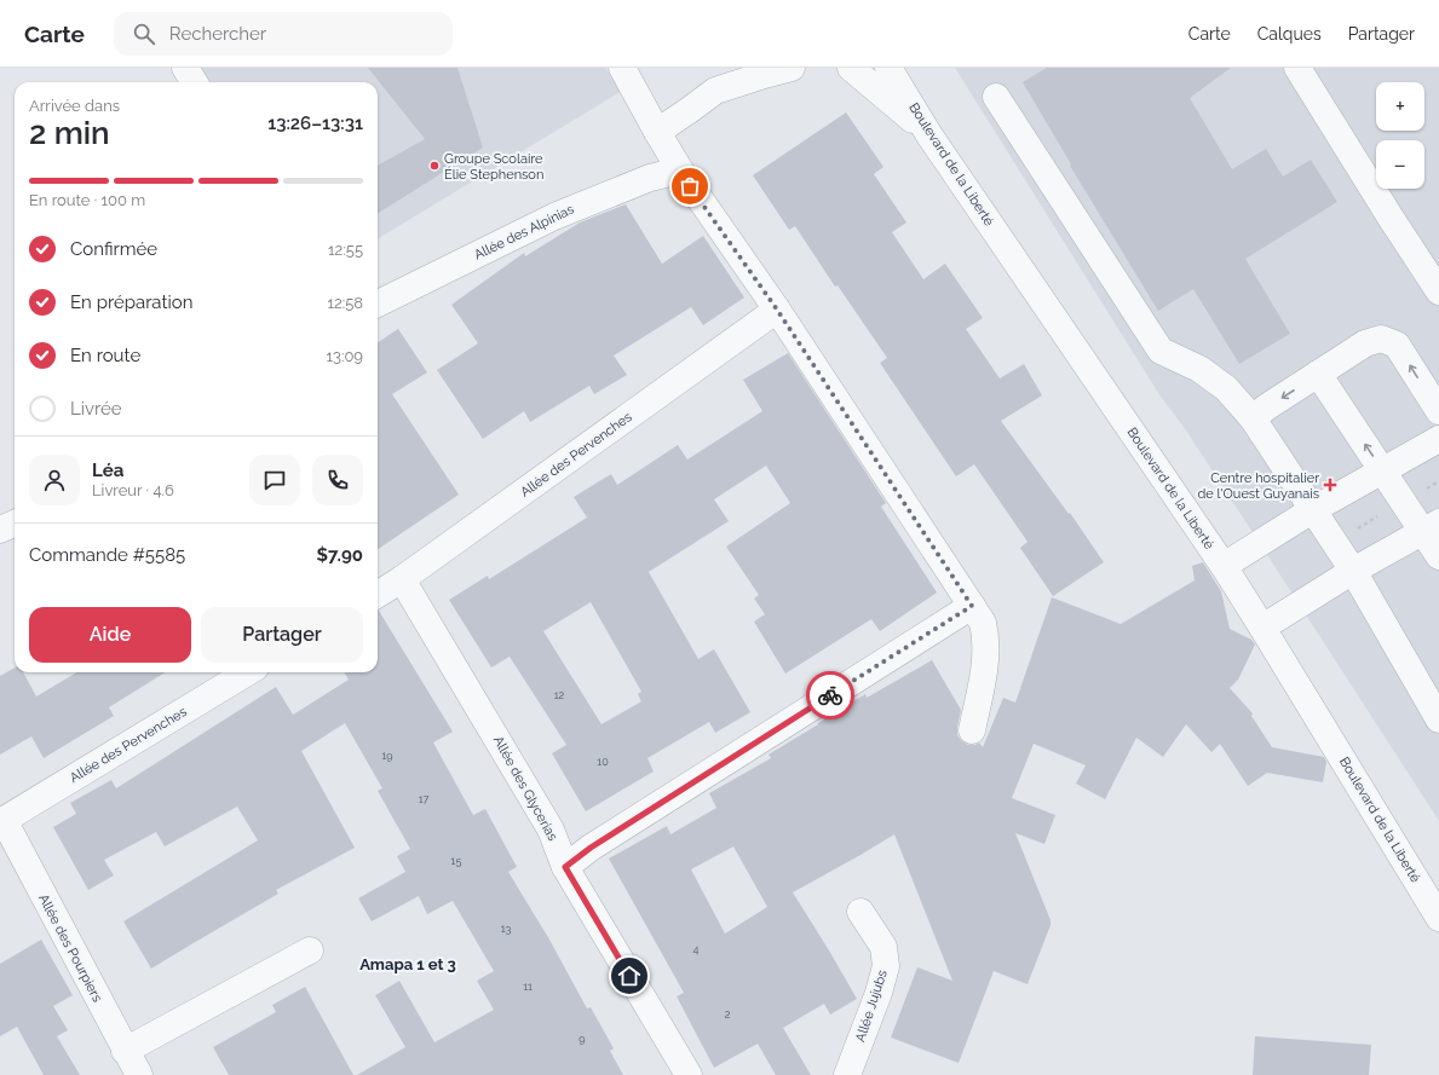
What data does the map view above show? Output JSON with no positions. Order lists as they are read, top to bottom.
{
  "streets": {
    "street": [
      "Boulevard de la Liberté",
      "Allée des Alpinias",
      "Allée des Pervenches",
      "Allée des Glycerias",
      "Allée des Pourpiers",
      "Allée Jujubs"
    ]
  },
  "crossings": [
    ["Allée des Pervenches", "Allée des Glycerias"],
    ["Allée des Pervenches", "Allée des Pourpiers"]
  ],
  "districts": ["Amapa 1 et 3"],
  "places": {
    "other": ["Groupe Scolaire Élie Stephenson"],
    "health": ["Centre hospitalier de l'Ouest Guyanais"]
  },
  "house_numbers": [
    "12",
    "19",
    "10",
    "17",
    "15",
    "13",
    "4",
    "11",
    "2",
    "9"
  ],
  "page": {
    "header": "Carte",
    "search": "Rechercher",
    "nav": ["Carte", "Calques", "Partager"],
    "map_buttons": ["+", "−"],
    "heading": ["2 min", "Arrivée dans", "13:26–13:31"],
    "panel": [
      "Léa",
      "Livreur · 4.6",
      "Commande #5585",
      "$7.90"
    ],
    "bar": "En route · 100 m",
    "list": [
      ["Confirmée", "12:55"],
      ["En préparation", "12:58"],
      ["En route", "13:09"],
      "Livrée"
    ],
    "buttons": ["Aide", "Partager"]
  }
}
